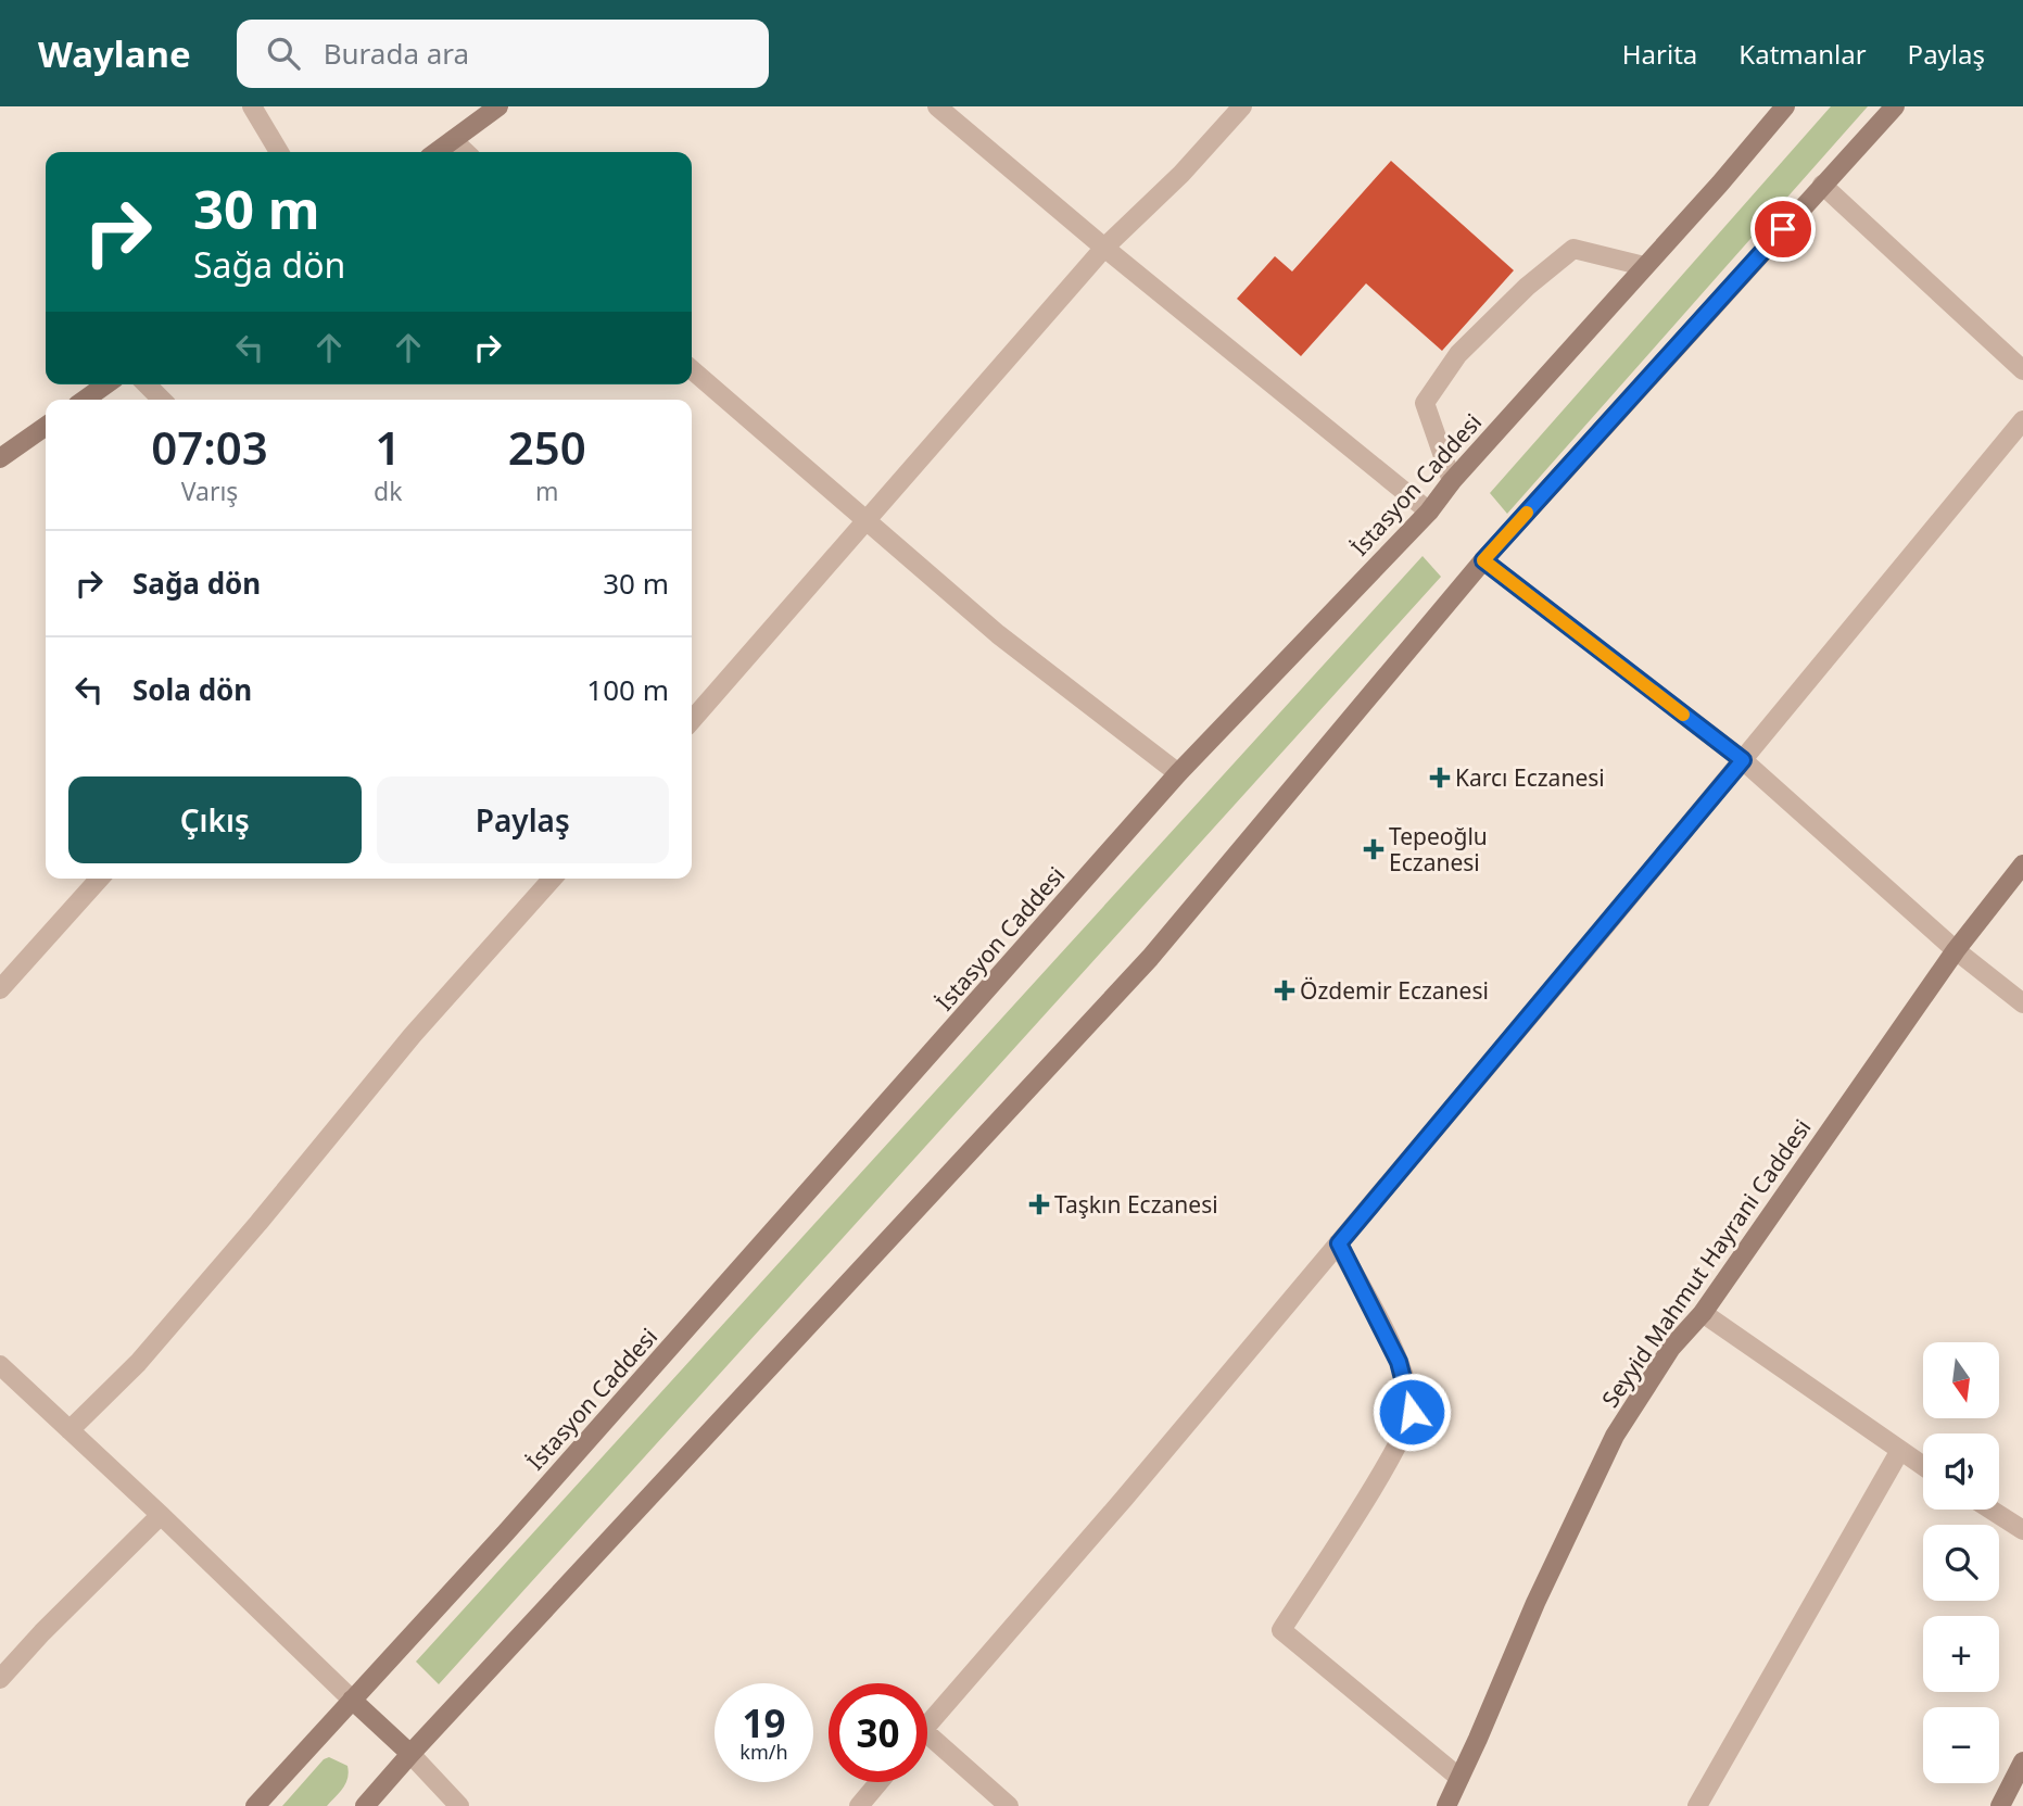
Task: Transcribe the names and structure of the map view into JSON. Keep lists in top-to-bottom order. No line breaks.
{"streets":{"main road":["İstasyon Caddesi","Seyyid Mahmut Hayrani Caddesi"]},"places":{"health":["Karcı Eczanesi","Tepeoğlu Eczanesi","Özdemir Eczanesi","Taşkın Eczanesi"]},"north":"bottom","page":{"header":"Waylane","search":"Burada ara","nav":["Harita","Katmanlar","Paylaş"],"turn":["30 m","Sağa dön"],"eta":["07:03","Varış","1","dk","250","m"],"list":[{"name":"Sağa dön","value":"30 m"},{"name":"Sola dön","value":"100 m"}],"buttons":["Çıkış","Paylaş"],"map_buttons":["+","−"],"speed":"19 km/h","limit":"30"}}
